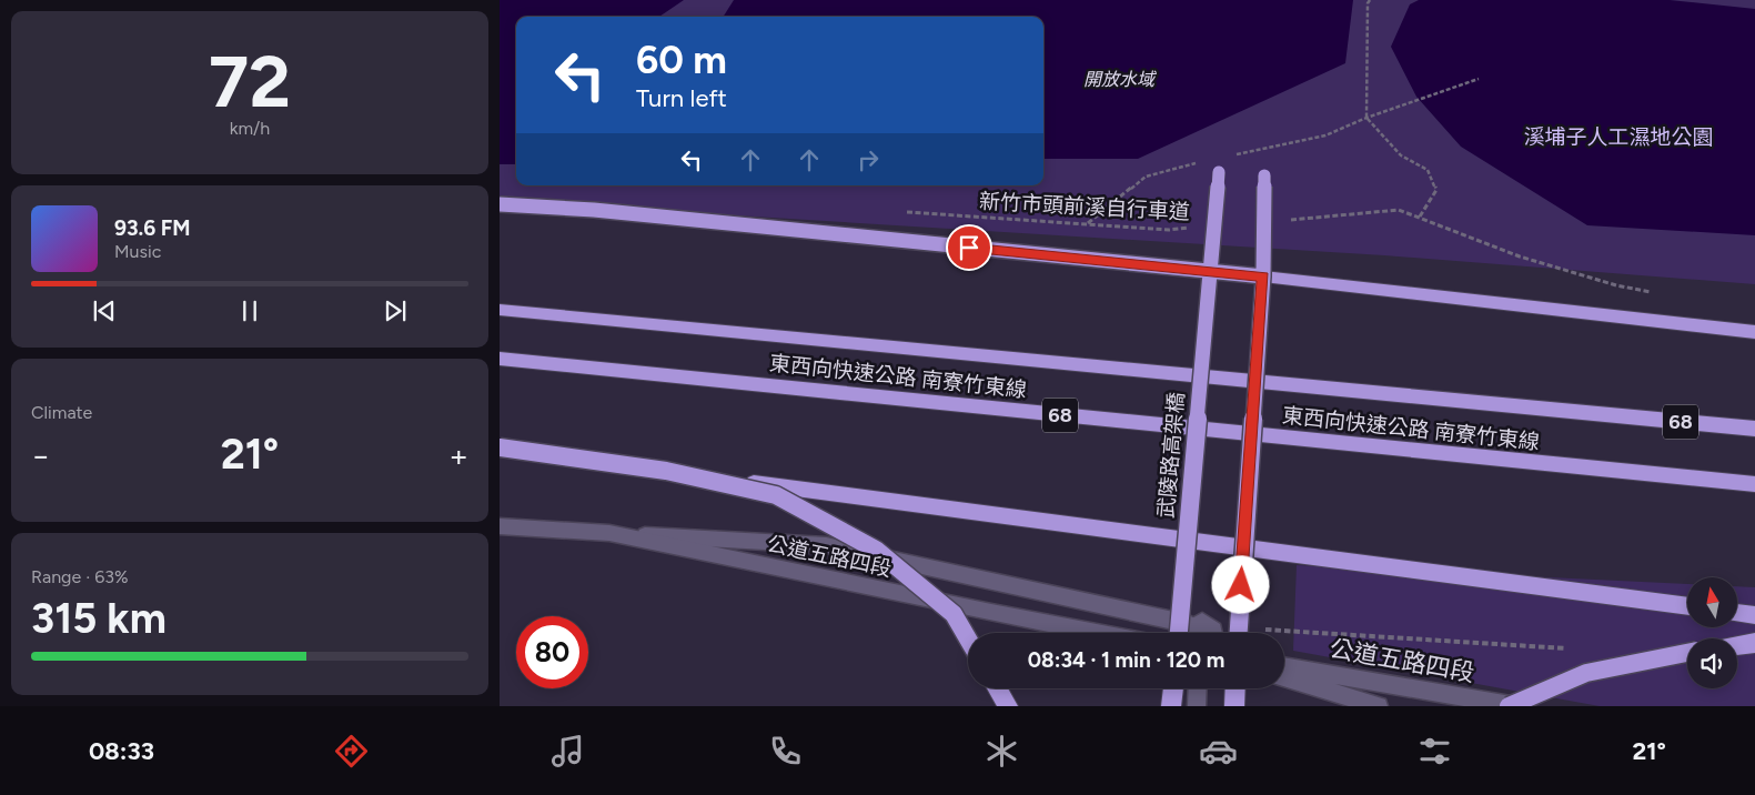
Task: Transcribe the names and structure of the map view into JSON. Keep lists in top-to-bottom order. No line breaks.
{"streets":{"highway":["東西向快速公路 南寮竹東線","68","武陵路高架橋"],"street":["公道五路四段"],"path":["新竹市頭前溪自行車道"]},"water":["開放水域"],"parks":["溪埔子人工濕地公園"],"north":"top","page":{"tile":[["72","km/h"],"Climate",["Range · 63%","315 km"]],"turn":["60 m","Turn left"],"song":["93.6 FM","Music"],"heat":["−","21°","+"],"limit":"80","trip":"08:34 · 1 min · 120 m","tabs":["08:33","21°"]}}
